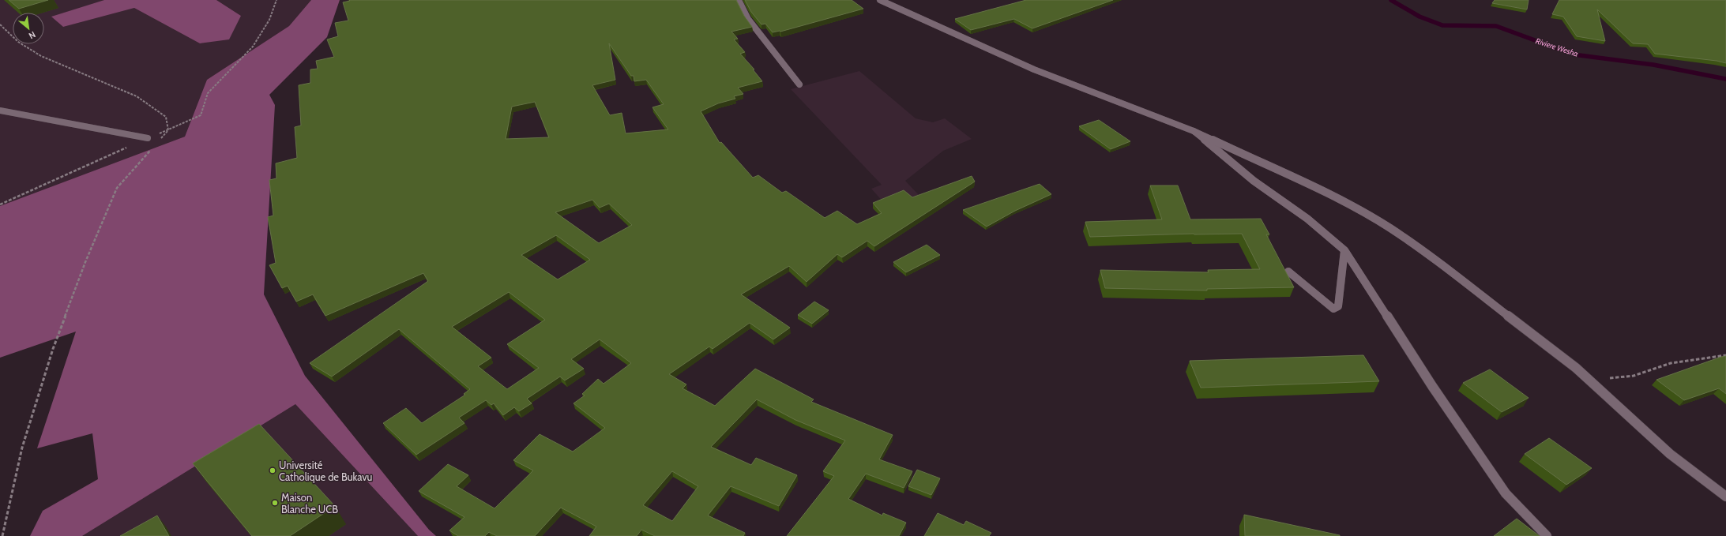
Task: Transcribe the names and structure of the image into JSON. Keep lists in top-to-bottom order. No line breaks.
{"water":["Riviere Wesha"],"places":["Université Catholique de Bukavu","Maison Blanche UCB"],"north":"bottom right"}
